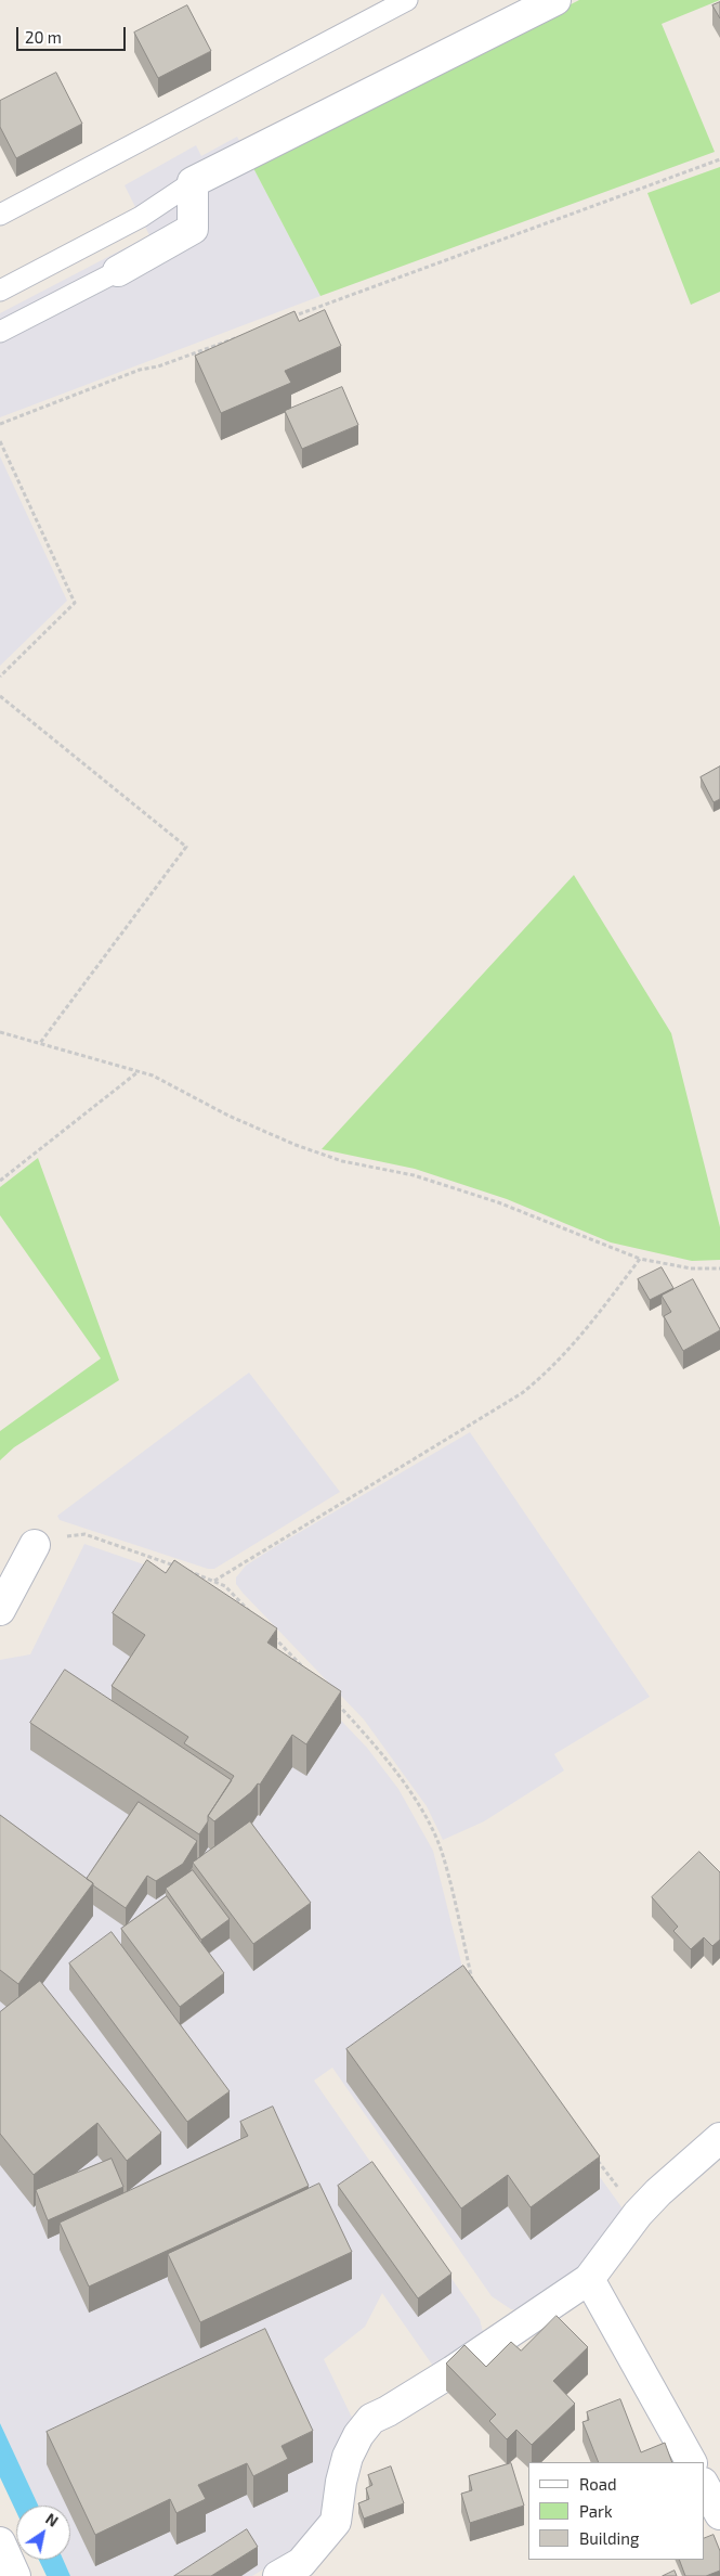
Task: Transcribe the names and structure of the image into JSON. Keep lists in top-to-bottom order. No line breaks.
{"legend":["Road","Park","Building"],"scale_bar":"20 m","north":"top right"}
